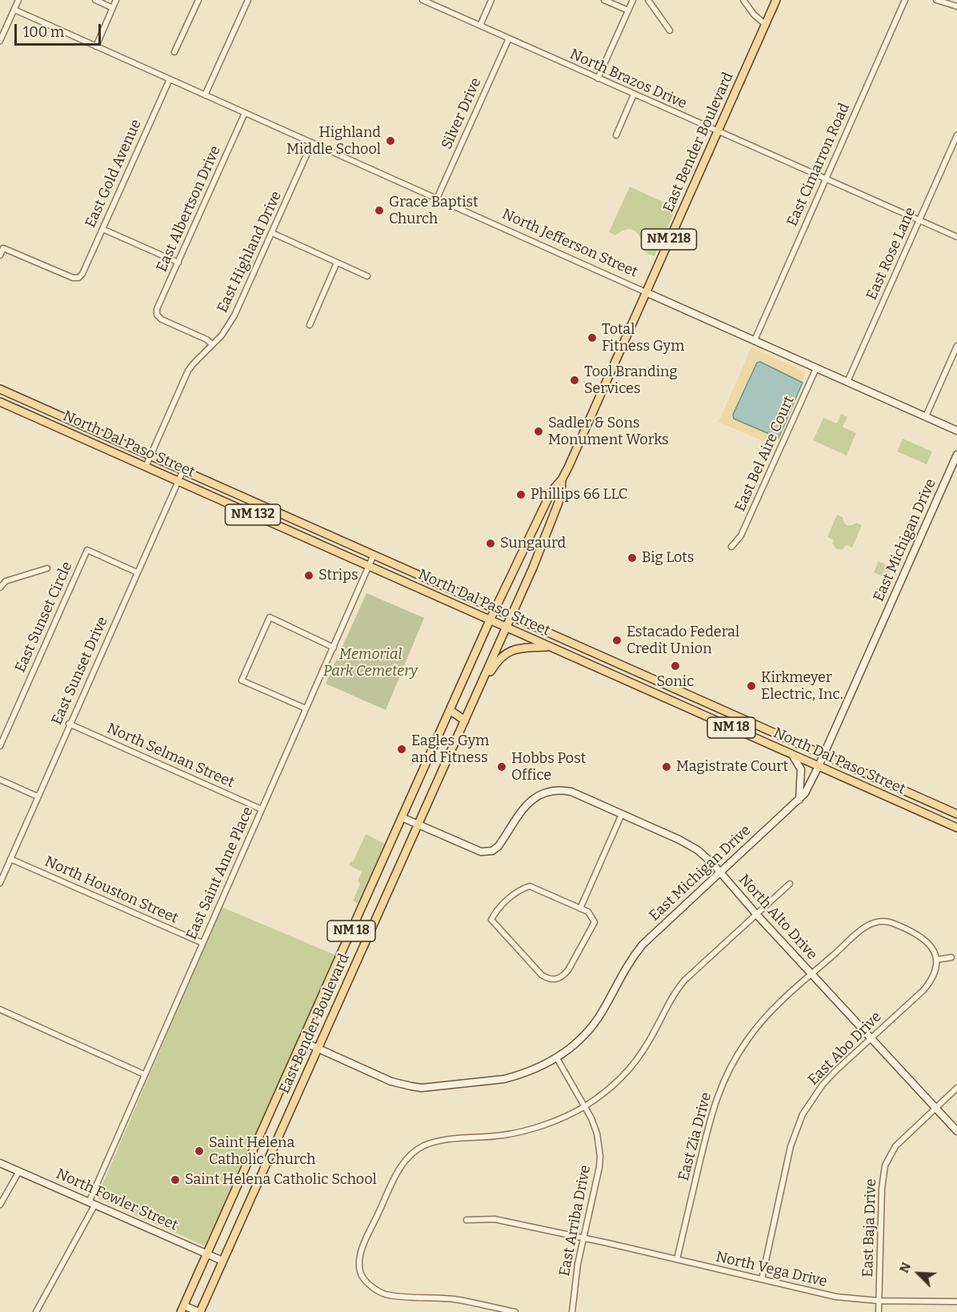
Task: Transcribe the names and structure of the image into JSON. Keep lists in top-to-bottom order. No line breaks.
{"streets":{"main road":["East Bender Boulevard","NM 218","North Dal Paso Street","NM 132","NM 18"],"street":["North Brazos Drive","Silver Drive","East Cimarron Road","East Gold Avenue","East Albertson Drive","North Jefferson Street","East Highland Drive","East Rose Lane","East Bel Aire Court","East Michigan Drive","East Sunset Circle","East Sunset Drive","North Selman Street","East Saint Anne Place","North Houston Street","North Alto Drive","East Abo Drive","East Zia Drive","North Fowler Street","East Arriba Drive","East Baja Drive","North Vega Drive"]},"crossings":[["North Brazos Drive","Silver Drive"],["North Brazos Drive","East Bender Boulevard"],["North Brazos Drive","East Cimarron Road"],["North Brazos Drive","East Rose Lane"],["Silver Drive","North Jefferson Street"],["East Bender Boulevard","North Jefferson Street"],["East Bender Boulevard","North Dal Paso Street"],["East Bender Boulevard","East Michigan Drive"],["East Bender Boulevard","NM 18"],["East Bender Boulevard","North Alto Drive"],["East Bender Boulevard","North Fowler Street"],["East Cimarron Road","North Jefferson Street"],["East Gold Avenue","North Jefferson Street"],["East Albertson Drive","North Jefferson Street"],["East Albertson Drive","East Highland Drive"],["North Jefferson Street","East Highland Drive"],["North Jefferson Street","East Rose Lane"],["North Jefferson Street","East Bel Aire Court"],["East Highland Drive","North Dal Paso Street"],["North Dal Paso Street","East Michigan Drive"],["North Dal Paso Street","East Sunset Drive"],["North Dal Paso Street","East Saint Anne Place"],["East Michigan Drive","North Alto Drive"],["East Michigan Drive","East Arriba Drive"],["East Sunset Circle","East Sunset Drive"],["East Sunset Drive","North Selman Street"],["East Sunset Drive","North Houston Street"],["NM 18","North Fowler Street"],["North Selman Street","East Saint Anne Place"],["East Saint Anne Place","North Houston Street"],["East Saint Anne Place","North Fowler Street"],["North Alto Drive","East Abo Drive"],["North Alto Drive","East Zia Drive"],["North Alto Drive","East Baja Drive"],["East Abo Drive","East Zia Drive"],["East Abo Drive","North Vega Drive"],["East Zia Drive","North Vega Drive"],["East Arriba Drive","North Vega Drive"],["East Baja Drive","North Vega Drive"]],"parks":["Memorial Park Cemetery"],"places":["Highland Middle School","Grace Baptist Church","Total Fitness Gym","Tool Branding Services","Sadler & Sons Monument Works","Phillips 66 LLC","Sungaurd","Big Lots","Strips","Estacado Federal Credit Union","Sonic","Kirkmeyer Electric, Inc.","Eagles Gym and Fitness","Hobbs Post Office","Magistrate Court","Saint Helena Catholic Church","Saint Helena Catholic School"],"scale_bar":"100 m","north":"top left"}
